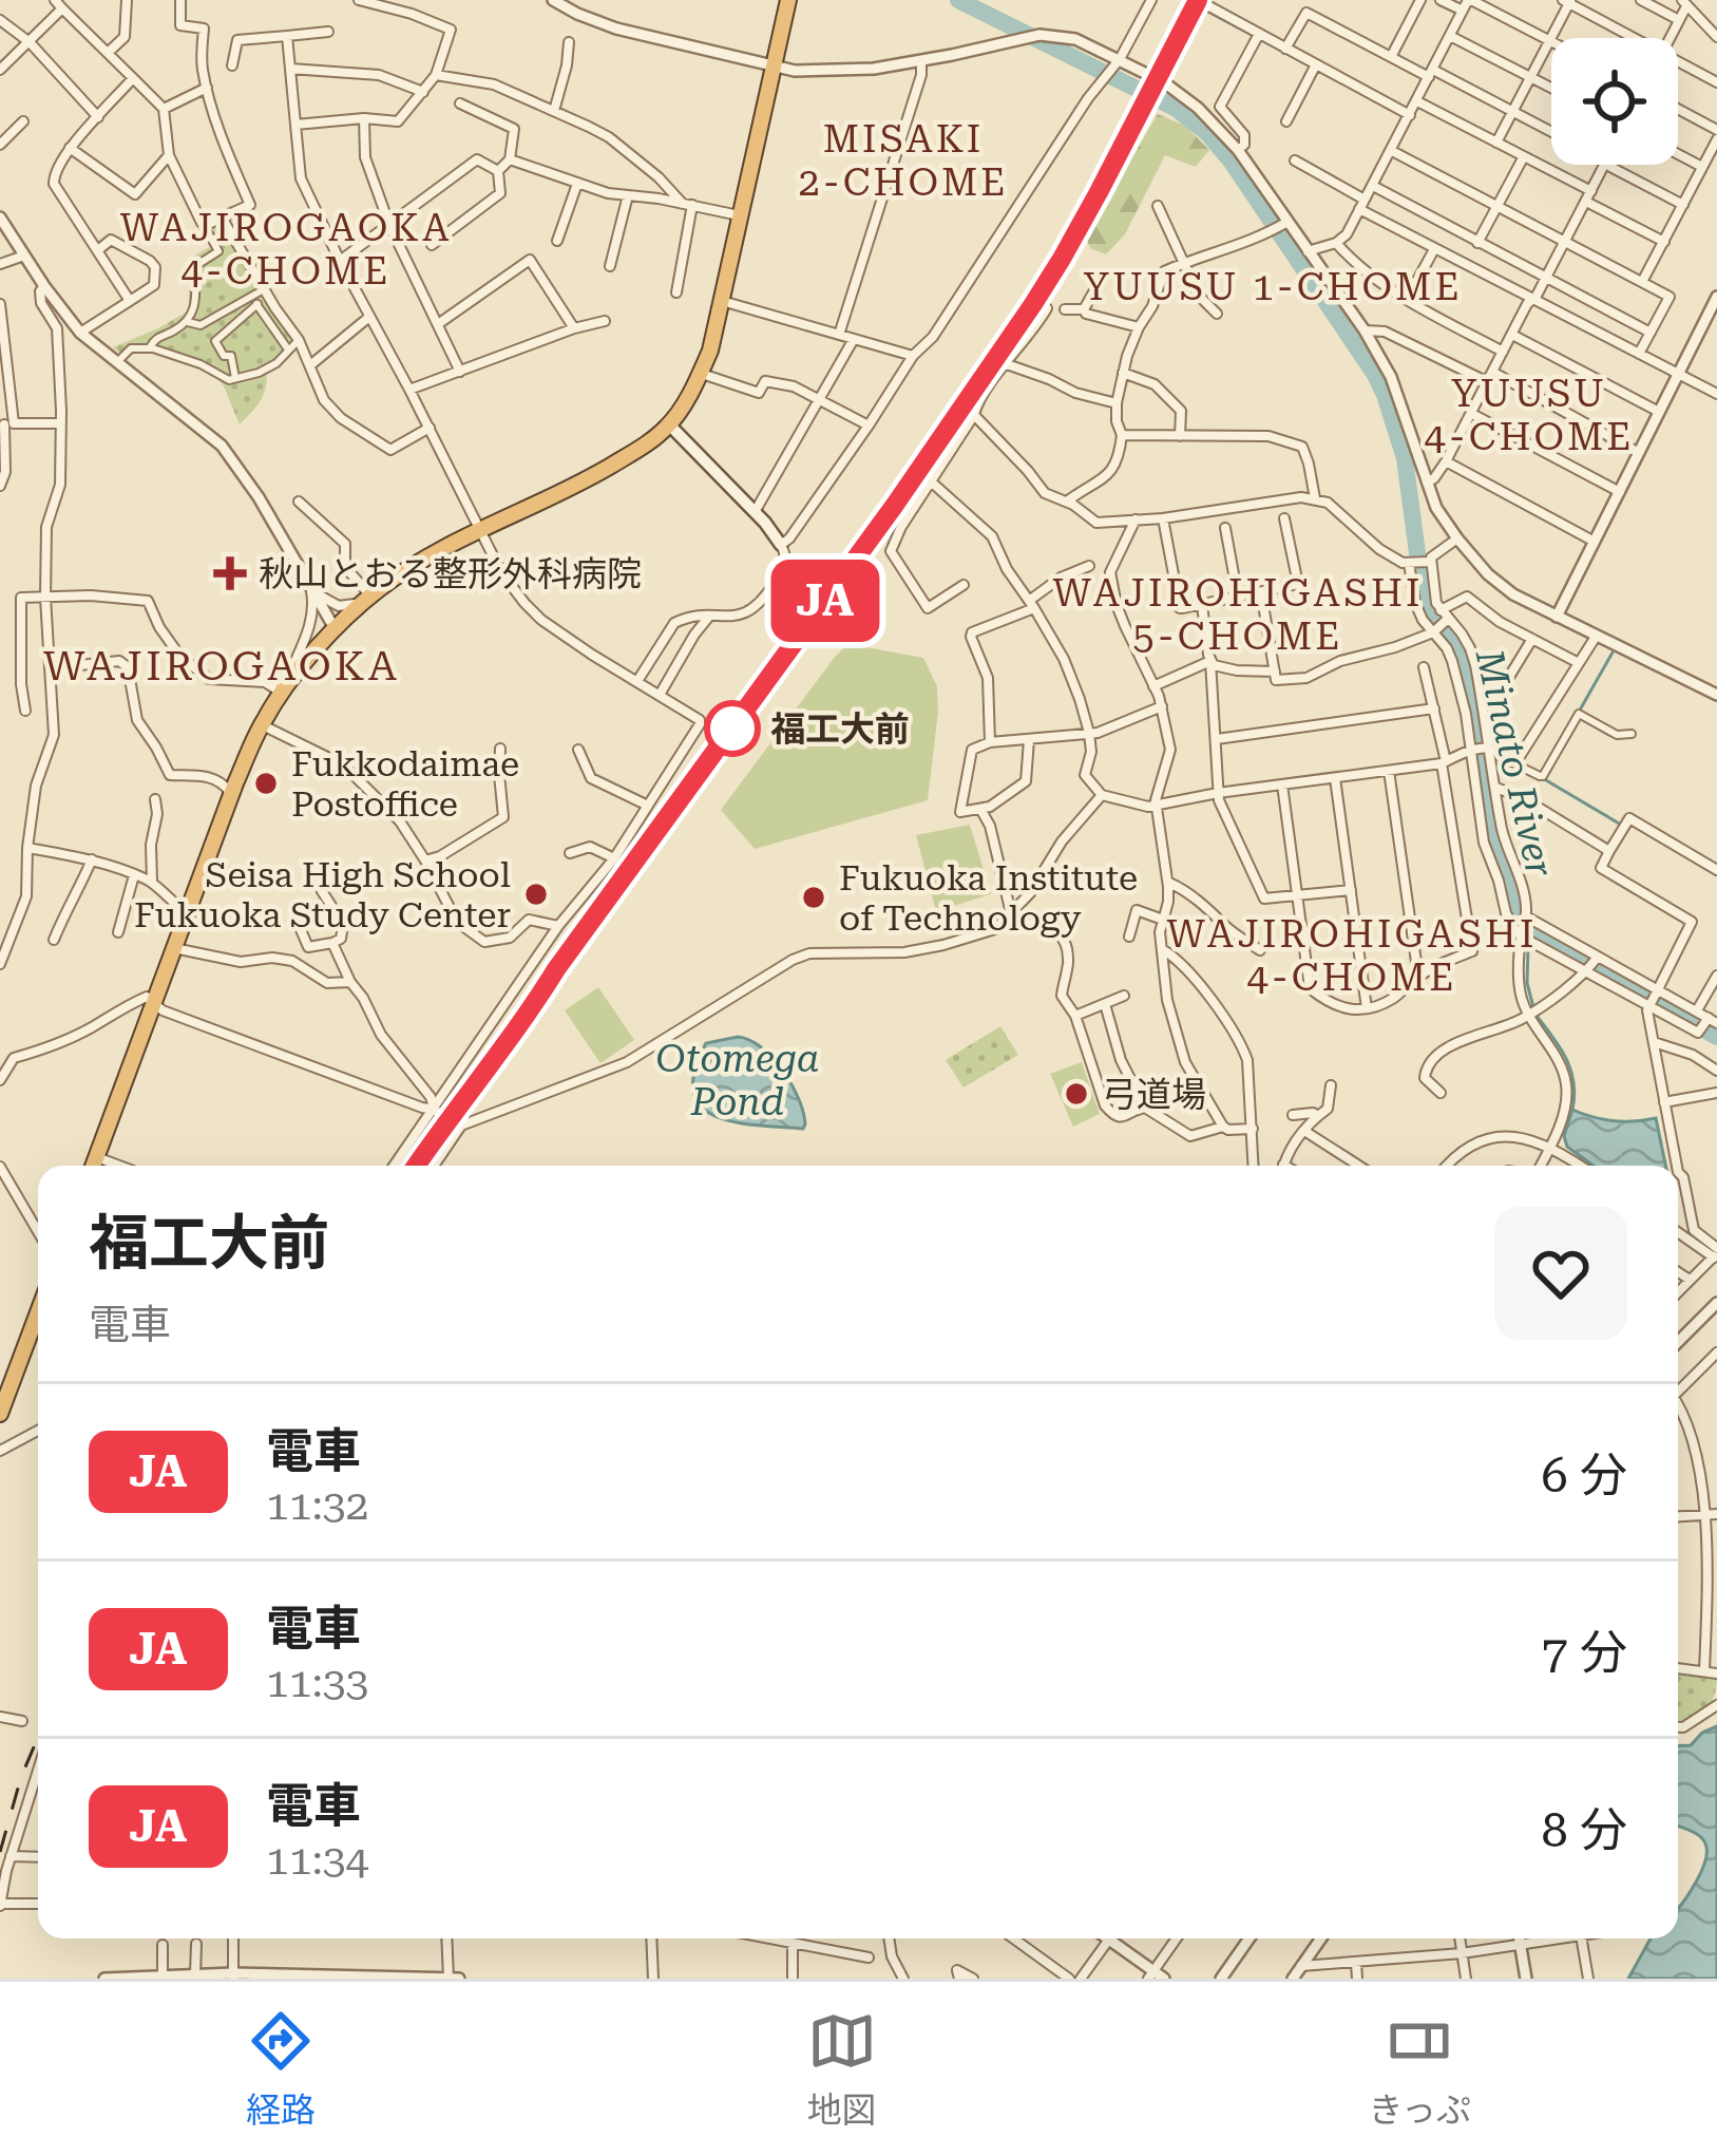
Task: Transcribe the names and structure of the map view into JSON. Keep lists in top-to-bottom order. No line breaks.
{"districts":["MISAKI 2-CHOME","WAJIROGAOKA 4-CHOME","YUUSU 1-CHOME","YUUSU 4-CHOME","WAJIROHIGASHI 5-CHOME","WAJIROGAOKA","WAJIROHIGASHI 4-CHOME"],"water":["Minato River","Otomega Pond"],"places":{"health":["秋山とおる整形外科病院"],"other":["福工大前","Fukkodaimae Postoffice","Seisa High School Fukuoka Study Center","Fukuoka Institute of Technology","弓道場"]},"page":{"on_map":"JA","heading":["福工大前","電車"],"list":[{"mark":"JA","name":"電車","note":"11:32","value":"6 分"},{"mark":"JA","name":"電車","note":"11:33","value":"7 分"},{"mark":"JA","name":"電車","note":"11:34","value":"8 分"}],"tabs":["経路","地図","きっぷ"]}}
